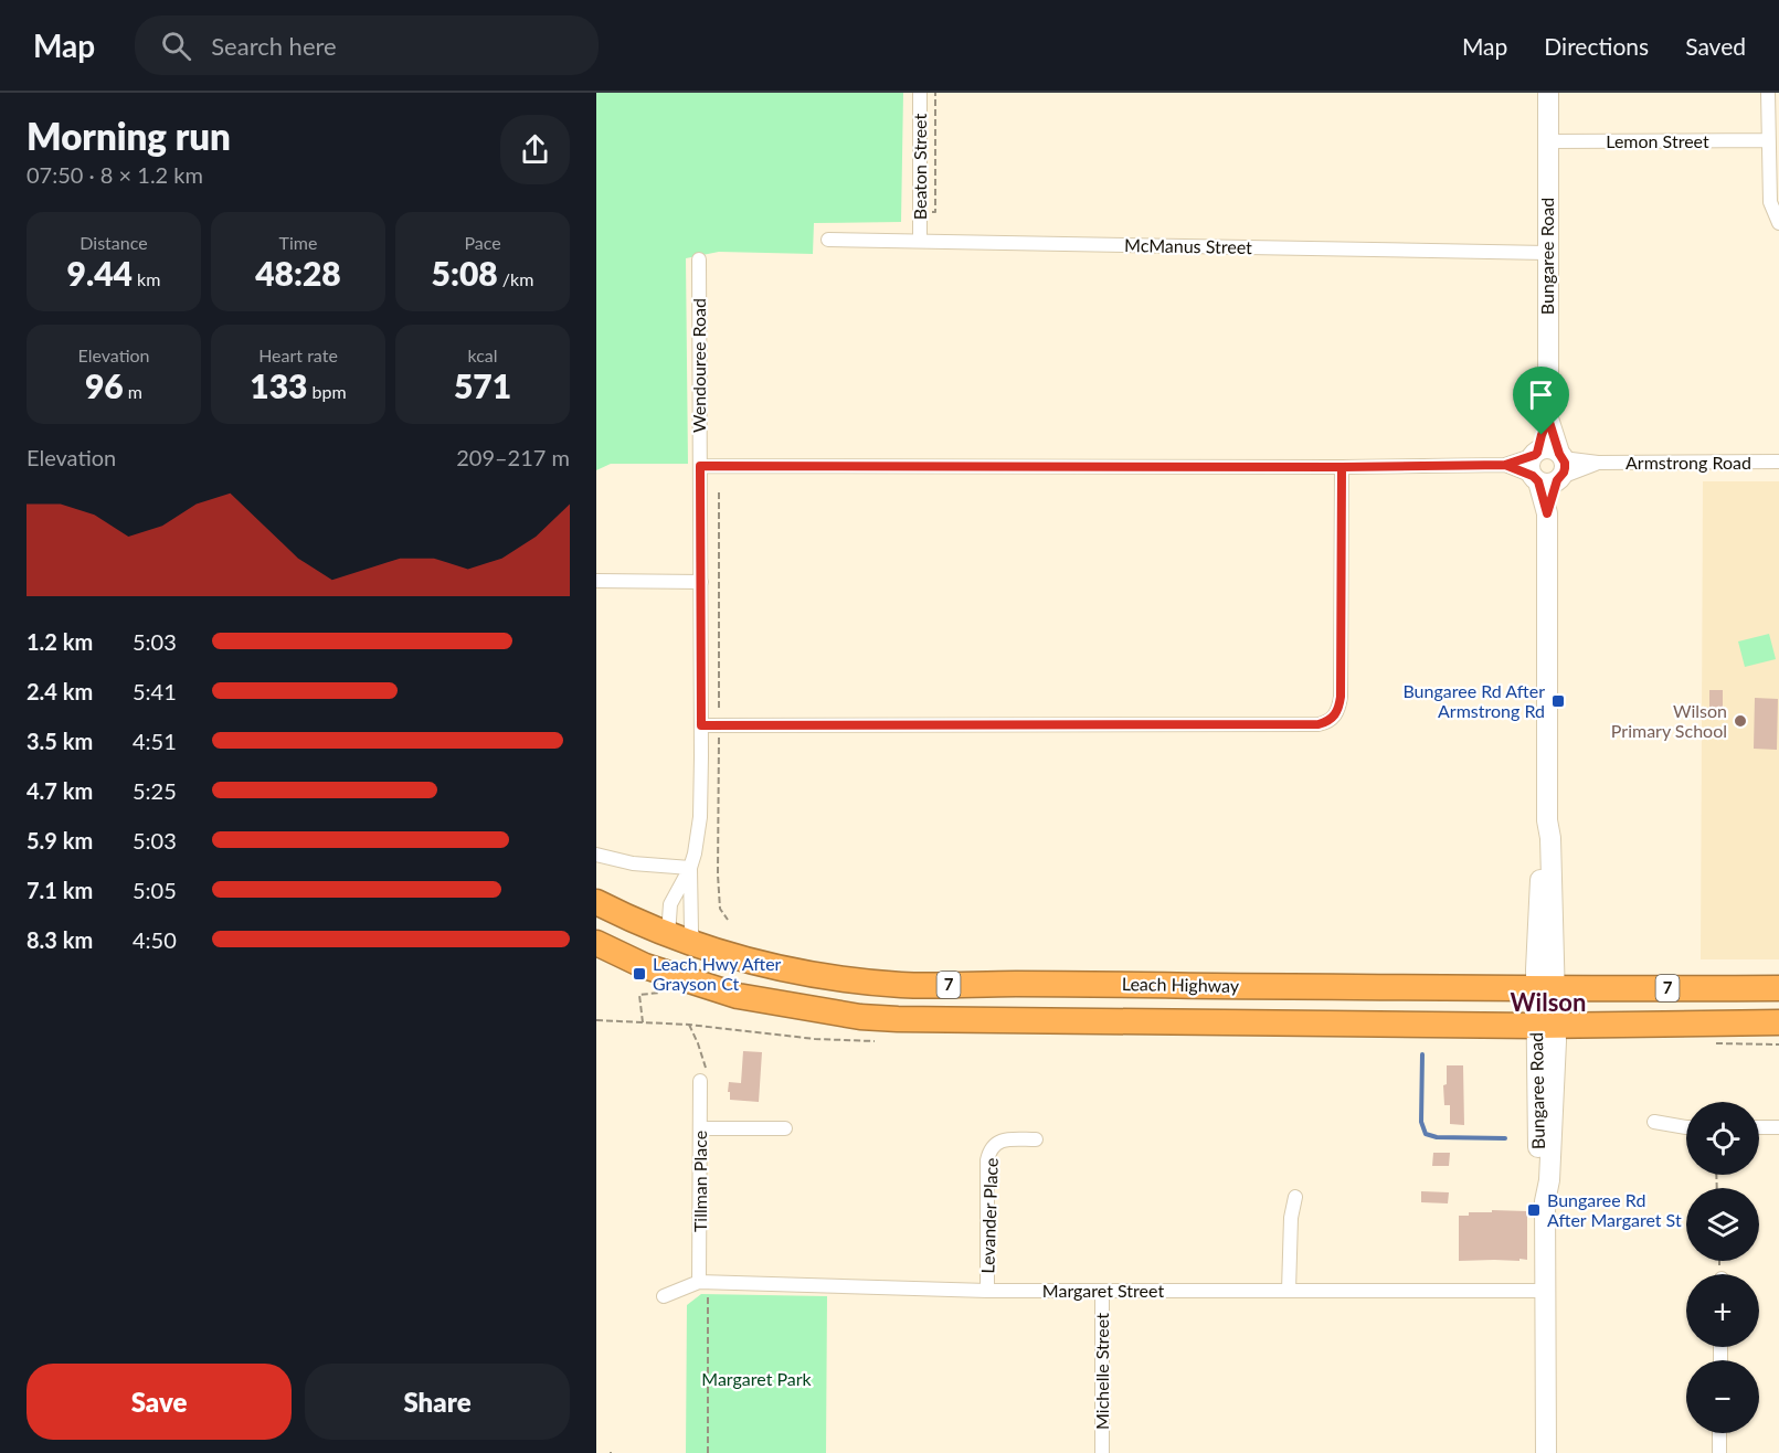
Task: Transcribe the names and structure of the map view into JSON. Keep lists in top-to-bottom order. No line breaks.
{"streets":{"highway":["7","Leach Highway"],"street":["Lemon Street","Beaton Street","McManus Street","Bungaree Road","Wendouree Road","Armstrong Road","Tillman Place","Levander Place","Margaret Street","Michelle Street"]},"crossings":[["Lemon Street","Bungaree Road"],["Beaton Street","McManus Street"],["McManus Street","Bungaree Road"],["Bungaree Road","Armstrong Road"],["Bungaree Road","Leach Highway"],["Bungaree Road","Margaret Street"],["Wendouree Road","Armstrong Road"],["Wendouree Road","Leach Highway"],["Tillman Place","Margaret Street"],["Levander Place","Margaret Street"],["Margaret Street","Michelle Street"]],"districts":["Wilson"],"parks":["Margaret Park"],"places":{"transit":["Bungaree Rd After Armstrong Rd","Leach Hwy After Grayson Ct","Bungaree Rd After Margaret St"],"other":["Wilson Primary School"]},"page":{"header":"Map","search":"Search here","nav":["Map","Directions","Saved"],"heading":["Morning run","07:50 · 8 × 1.2 km"],"stats":[["Distance","9.44 km"],["Time","48:28"],["Pace","5:08 /km"],["Elevation","96 m"],["Heart rate","133 bpm"],["kcal","571"]],"chart":["Elevation","209–217 m"],"list":[{"name":"1.2 km","note":"5:03"},{"name":"2.4 km","note":"5:41"},{"name":"3.5 km","note":"4:51"},{"name":"4.7 km","note":"5:25"},{"name":"5.9 km","note":"5:03"},{"name":"7.1 km","note":"5:05"},{"name":"8.3 km","note":"4:50"}],"map_buttons":["+","−"],"buttons":["Save","Share"]}}
